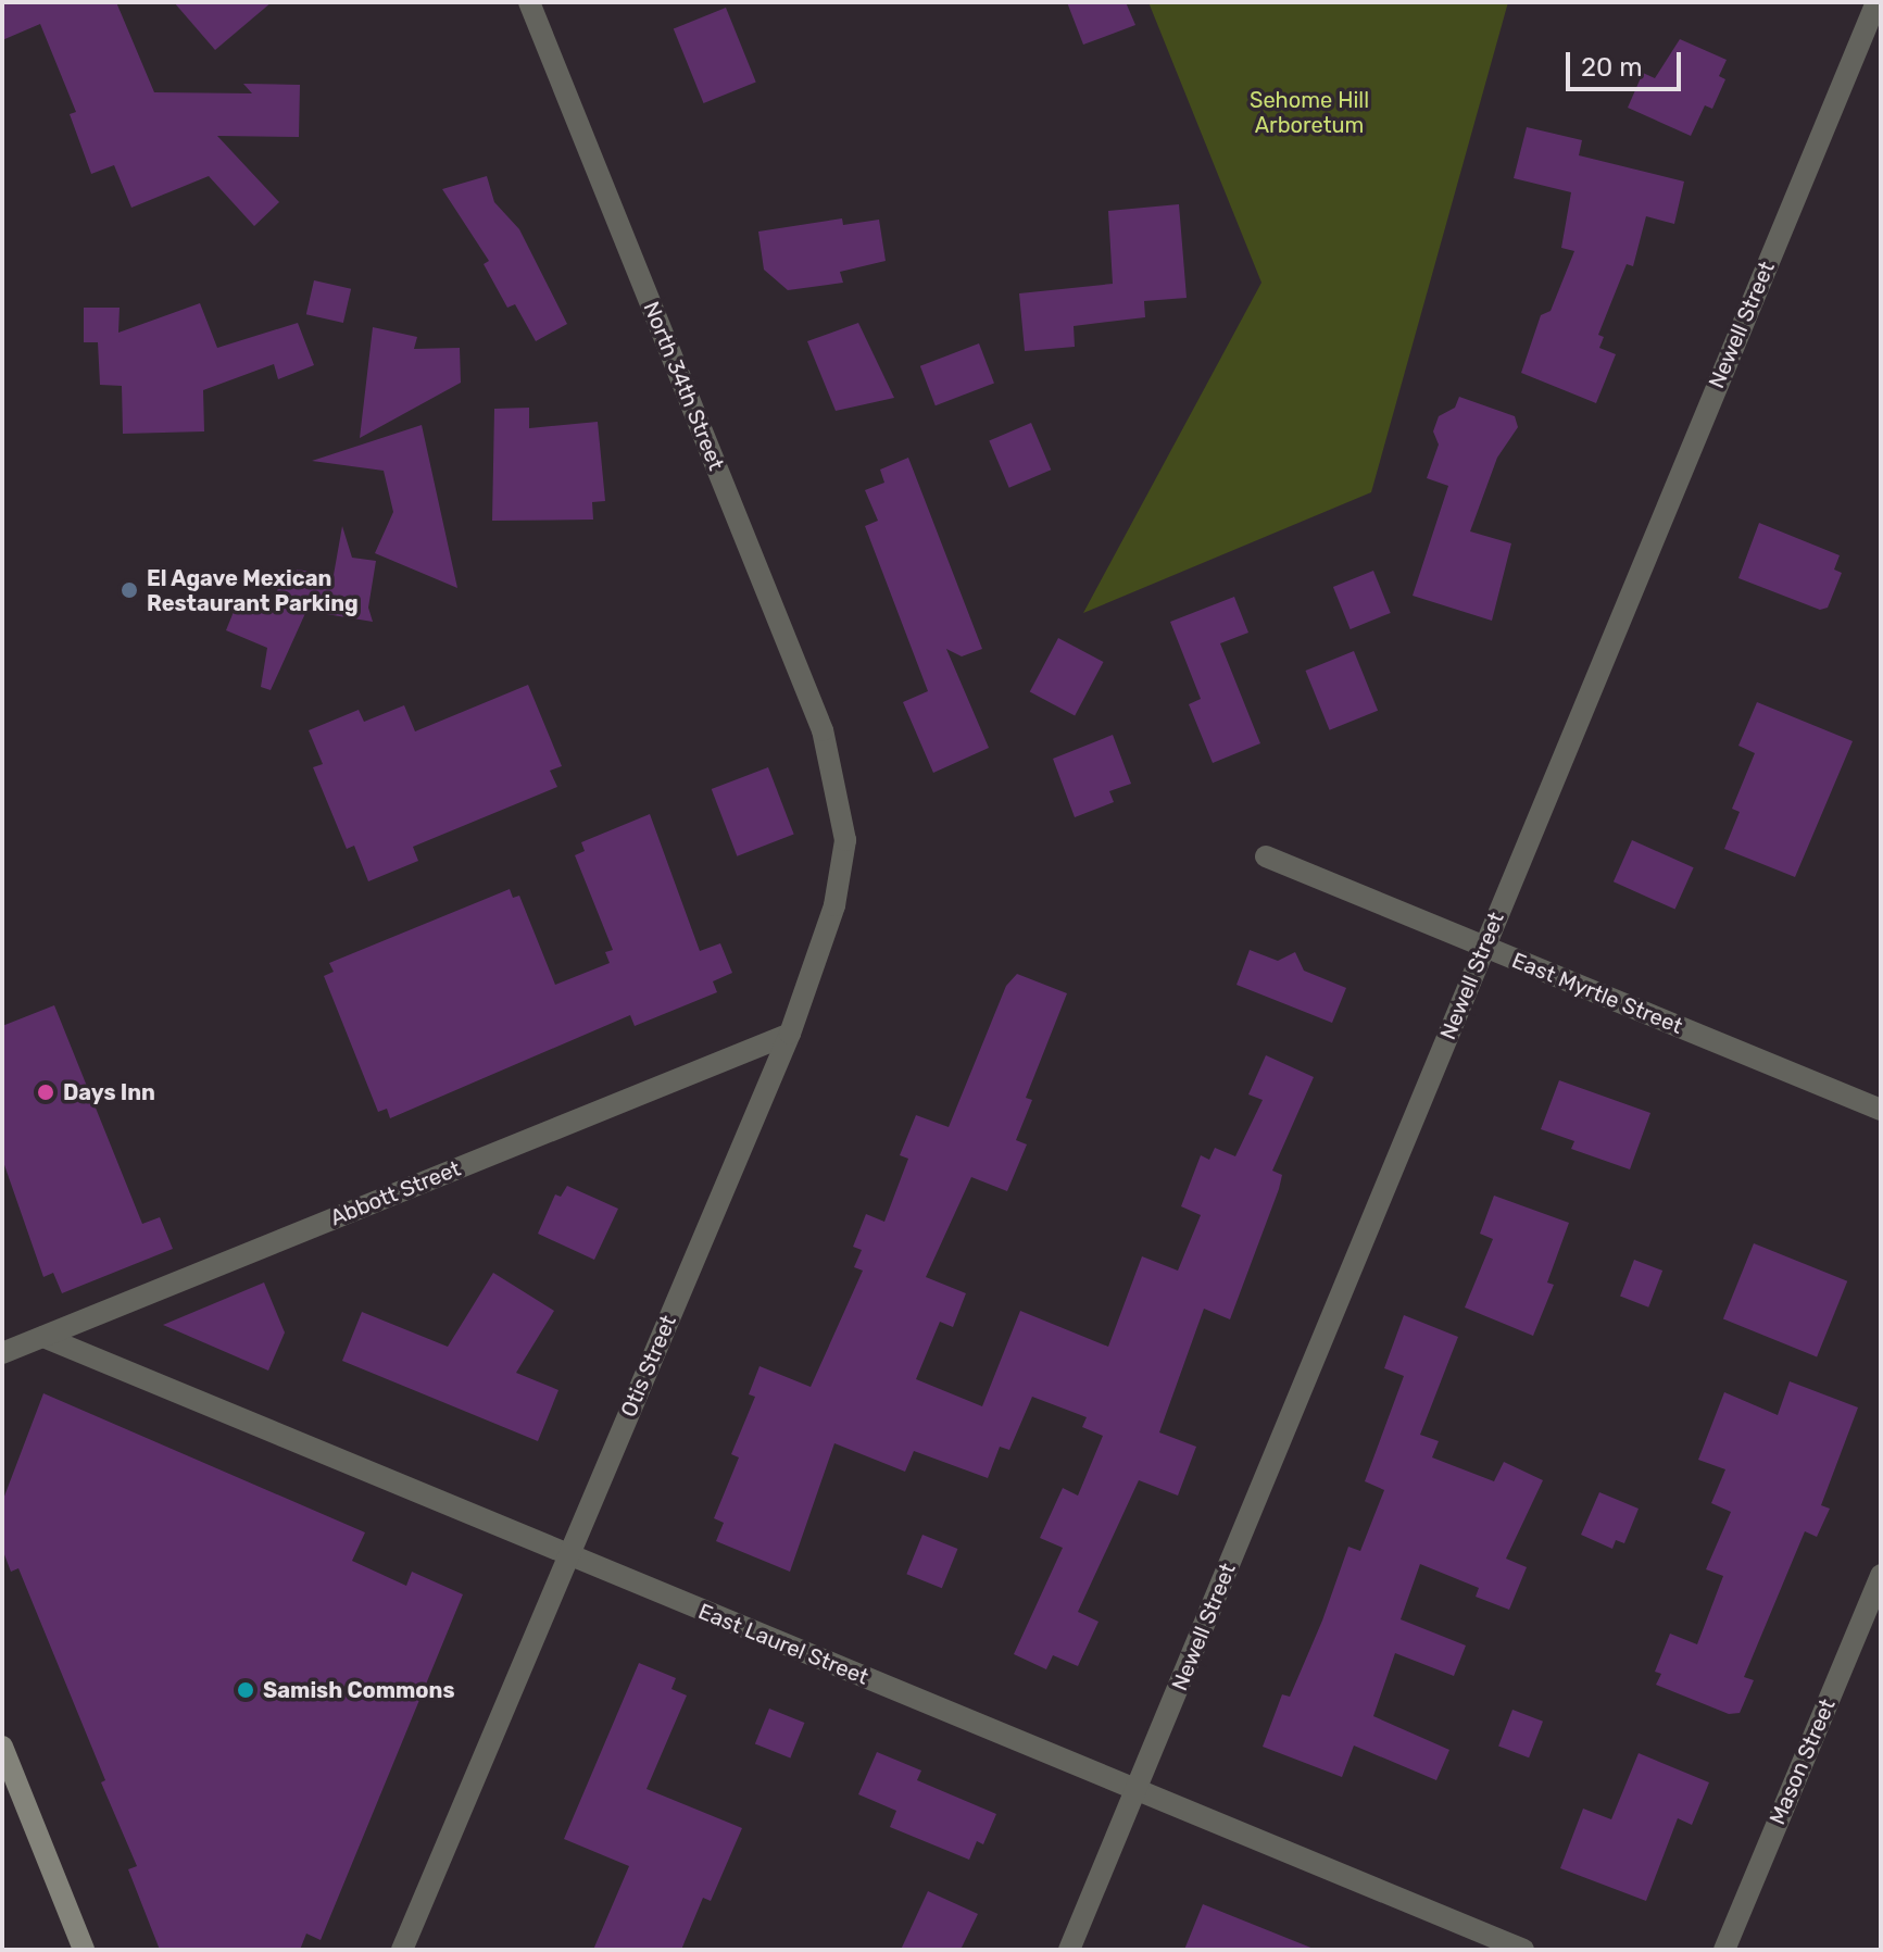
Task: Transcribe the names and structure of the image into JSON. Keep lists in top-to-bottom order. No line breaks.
{"streets":{"street":["Newell Street","North 34th Street","East Myrtle Street","Abbott Street","Otis Street","East Laurel Street","Mason Street"]},"crossings":[["Newell Street","East Myrtle Street"],["Newell Street","East Laurel Street"],["North 34th Street","Otis Street"],["Abbott Street","Otis Street"],["Abbott Street","East Laurel Street"],["Otis Street","East Laurel Street"]],"parks":["Sehome Hill Arboretum"],"places":["El Agave Mexican Restaurant Parking","Days Inn","Samish Commons"],"scale_bar":"20 m"}
